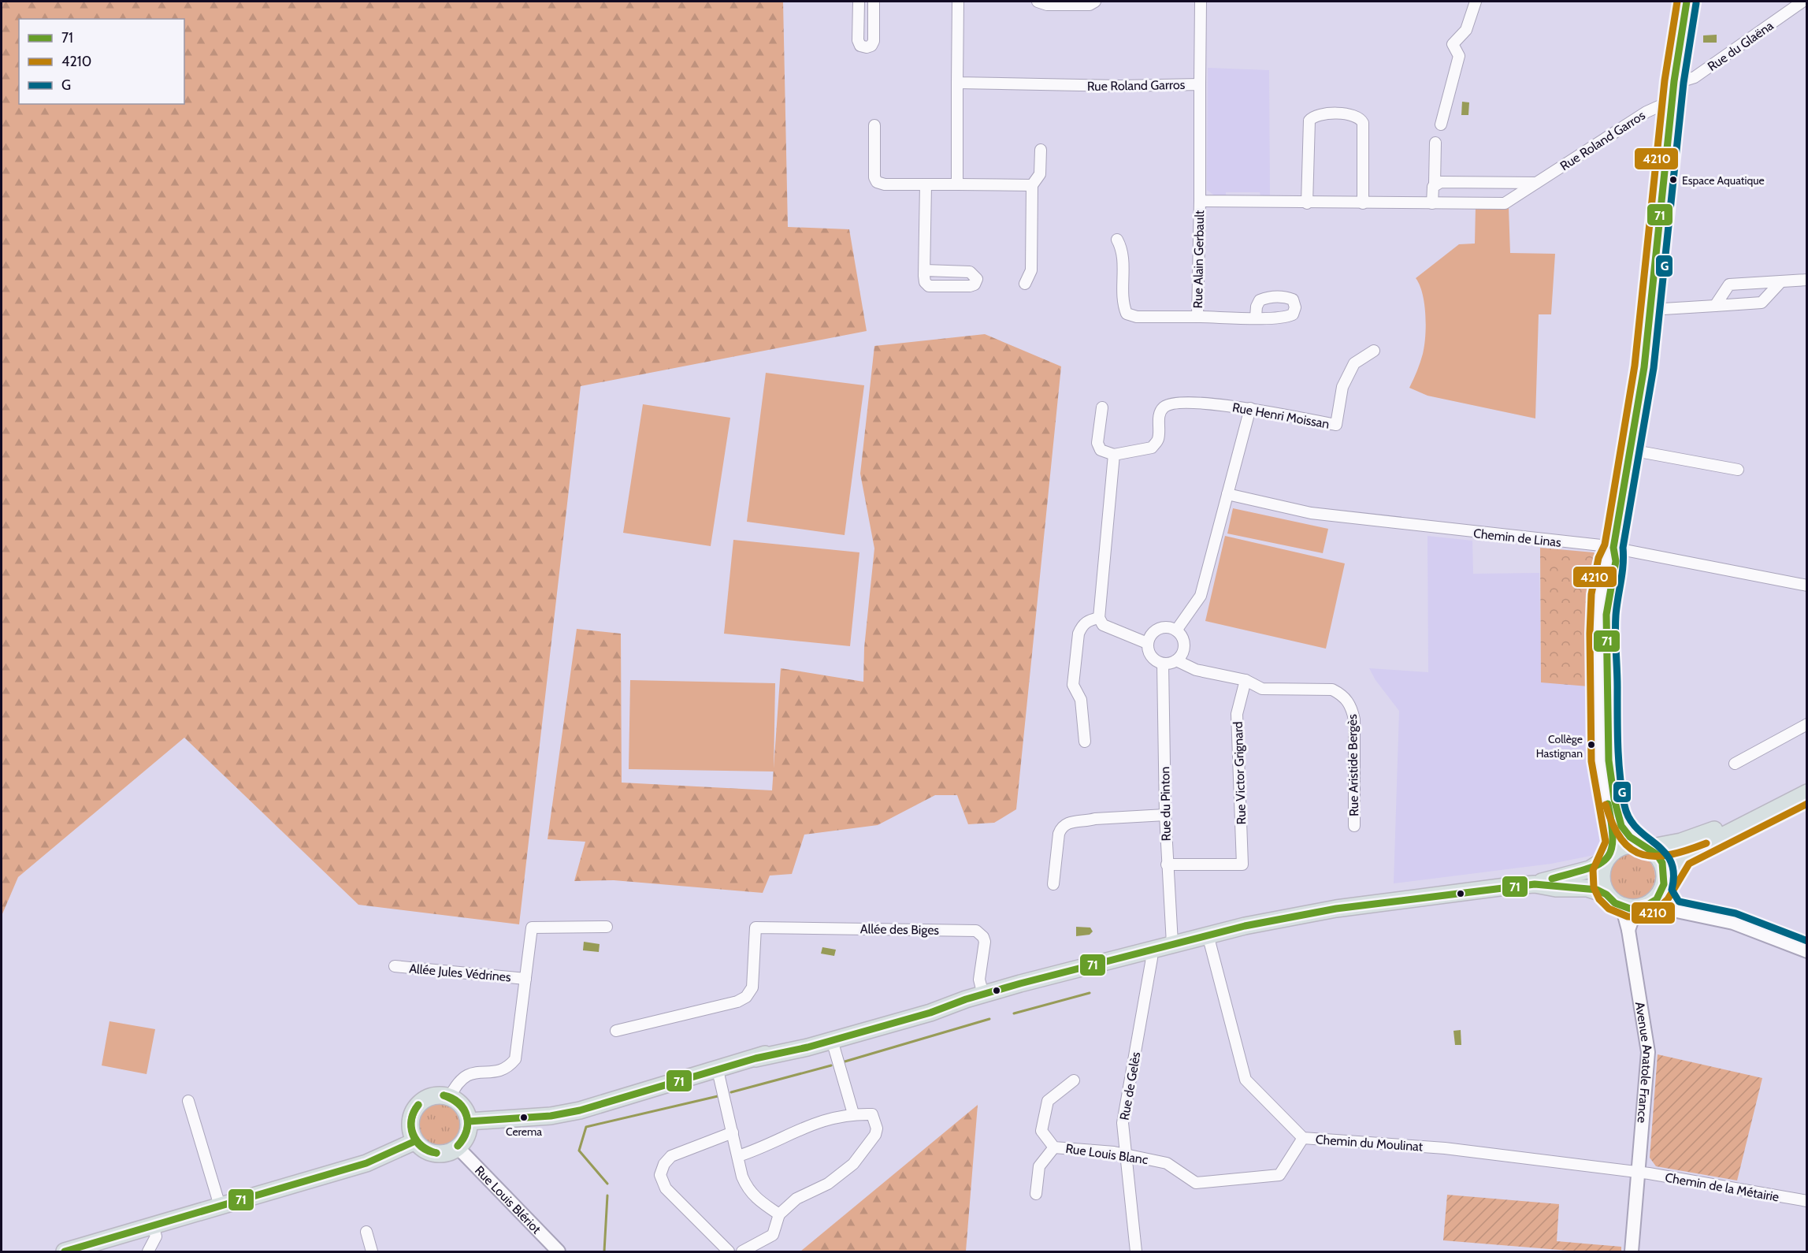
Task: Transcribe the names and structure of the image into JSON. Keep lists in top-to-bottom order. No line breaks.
{"streets":{"street":["Rue du Glaëna","Rue Roland Garros","Rue Alain Gerbault","Rue Henri Moissan","Chemin de Linas","Rue Aristide Bergès","Rue Victor Grignard","Rue du Pinton","Allée des Biges","Allée Jules Védrines","Avenue Anatole France","Rue de Gelès","Chemin du Moulinat","Rue Louis Blanc","Chemin de la Métairie","Rue Louis Blériot"]},"crossings":[["Rue Roland Garros","Rue Alain Gerbault"],["Rue Aristide Bergès","Rue Victor Grignard"],["Rue Victor Grignard","Rue du Pinton"],["Allée Jules Védrines","Rue Louis Blériot"],["Avenue Anatole France","Chemin du Moulinat"],["Avenue Anatole France","Chemin de la Métairie"],["Rue de Gelès","Rue Louis Blanc"],["Chemin du Moulinat","Rue Louis Blanc"],["Chemin du Moulinat","Chemin de la Métairie"]],"places":["Espace Aquatique","Collège Hastignan","Cerema"],"lines":["transit line 71","transit line 4210","transit line G"],"legend":["71","4210","G"]}
